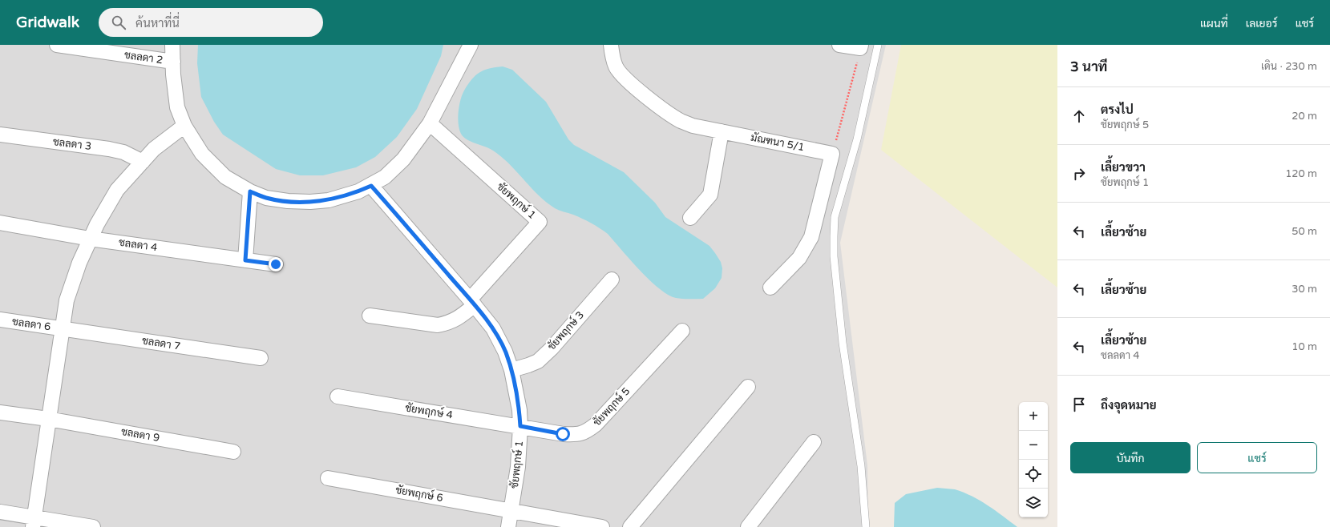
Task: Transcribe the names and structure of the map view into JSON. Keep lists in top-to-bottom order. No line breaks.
{"streets":{"street":["ชลลดา 2","มัณฑนา 5/1","ชลลดา 3","ชัยพฤกษ์ 1","ชลลดา 4","ชลลดา 6","ชัยพฤกษ์ 3","ชลลดา 7","ชัยพฤกษ์ 5","ชัยพฤกษ์ 4","ชลลดา 9","ชัยพฤกษ์ 6"]},"crossings":[["ชัยพฤกษ์ 1","ชัยพฤกษ์ 3"],["ชัยพฤกษ์ 1","ชัยพฤกษ์ 5"],["ชัยพฤกษ์ 1","ชัยพฤกษ์ 4"],["ชัยพฤกษ์ 1","ชัยพฤกษ์ 6"],["ชลลดา 6","ชลลดา 7"],["ชัยพฤกษ์ 5","ชัยพฤกษ์ 4"]],"page":{"header":"Gridwalk","search":"ค้นหาที่นี่","nav":["แผนที่","เลเยอร์","แชร์"],"heading":["3 นาที","เดิน · 230 m"],"list":[["ตรงไป","ชัยพฤกษ์ 5","20 m"],["เลี้ยวขวา","ชัยพฤกษ์ 1","120 m"],["เลี้ยวซ้าย","50 m"],["เลี้ยวซ้าย","30 m"],["เลี้ยวซ้าย","ชลลดา 4","10 m"],"ถึงจุดหมาย"],"map_buttons":["+","−"],"buttons":["บันทึก","แชร์"]}}
